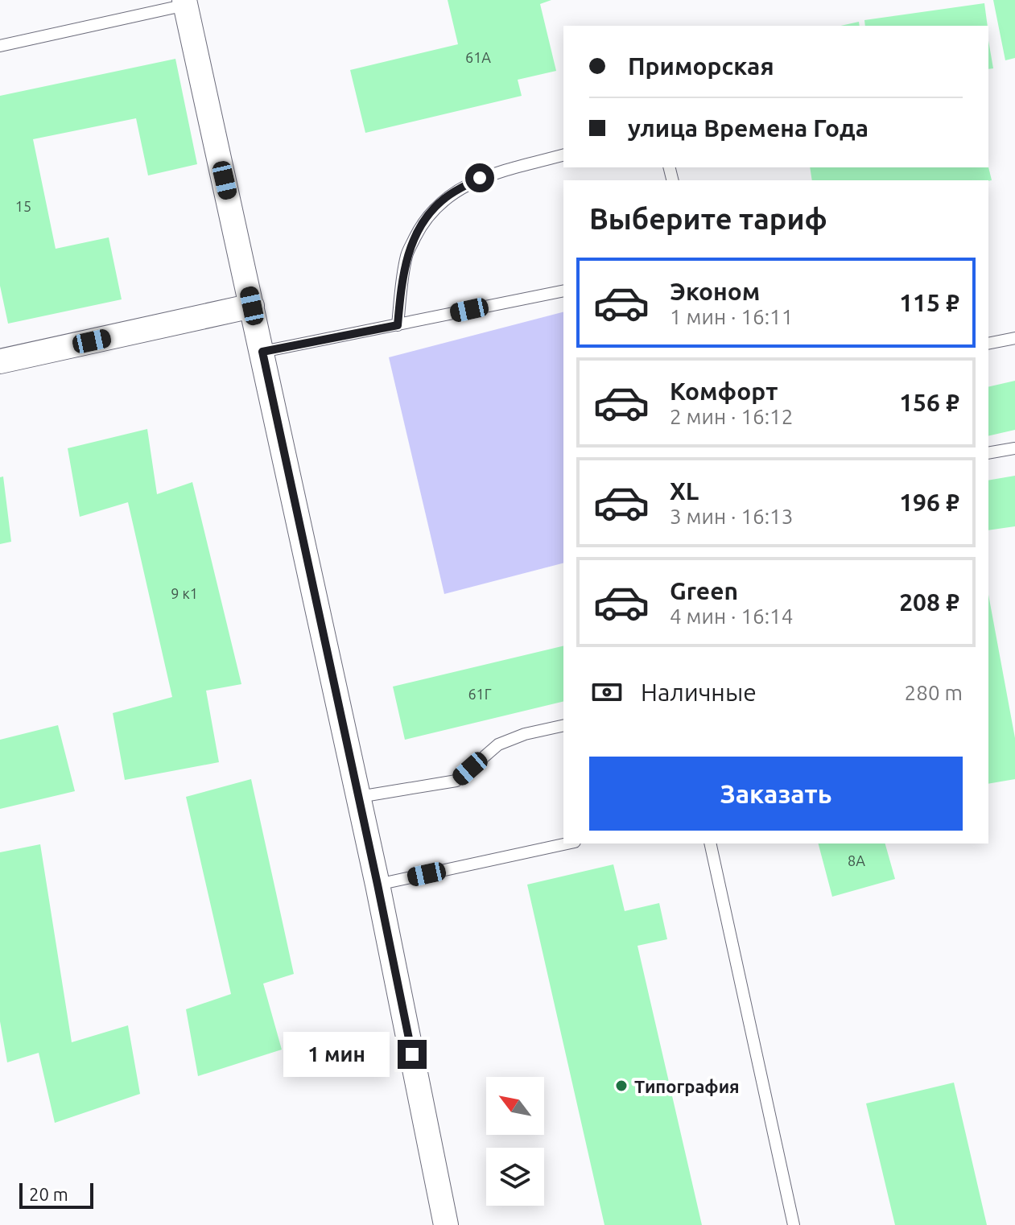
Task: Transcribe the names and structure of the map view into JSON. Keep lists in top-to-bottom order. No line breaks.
{"places":["Типография"],"house_numbers":["61А","15","9 к1","61Г","8А"],"scale_bar":"20 m","north":"top left","page":{"banner":["Приморская","улица Времена Года"],"heading":"Выберите тариф","list":[{"name":"Эконом","note":"1 мин · 16:11","value":"115 ₽"},{"name":"Комфорт","note":"2 мин · 16:12","value":"156 ₽"},{"name":"XL","note":"3 мин · 16:13","value":"196 ₽"},{"name":"Green","note":"4 мин · 16:14","value":"208 ₽"}],"pay":["Наличные","280 m"],"buttons":"Заказать","bubble":"1 мин","scale":"20 m"}}
